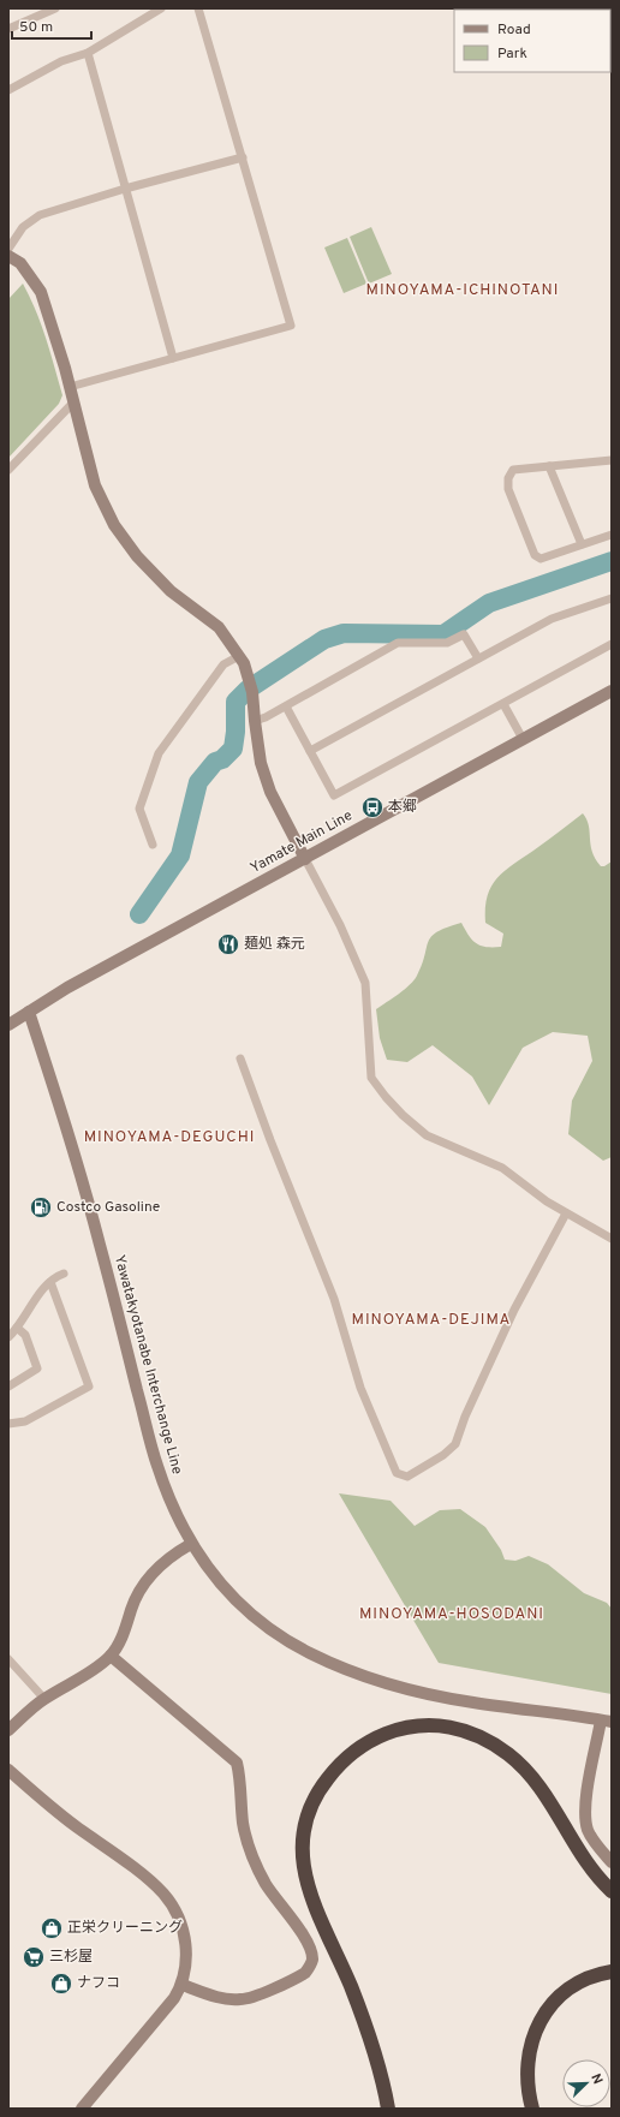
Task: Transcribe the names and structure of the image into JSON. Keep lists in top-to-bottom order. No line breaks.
{"streets":{"street":["Yamate Main Line","Yawatakyotanabe Interchange Line"]},"crossings":[["Yamate Main Line","Yawatakyotanabe Interchange Line"]],"districts":["MINOYAMA-ICHINOTANI","MINOYAMA-DEGUCHI","MINOYAMA-DEJIMA","MINOYAMA-HOSODANI"],"places":{"bus stop":["本郷"],"restaurant":["麺処 森元"],"fuel station":["Costco Gasoline"],"shop":["正栄クリーニング","ナフコ"],"supermarket":["三杉屋"]},"legend":["Road","Park"],"scale_bar":"50 m","north":"top right"}
